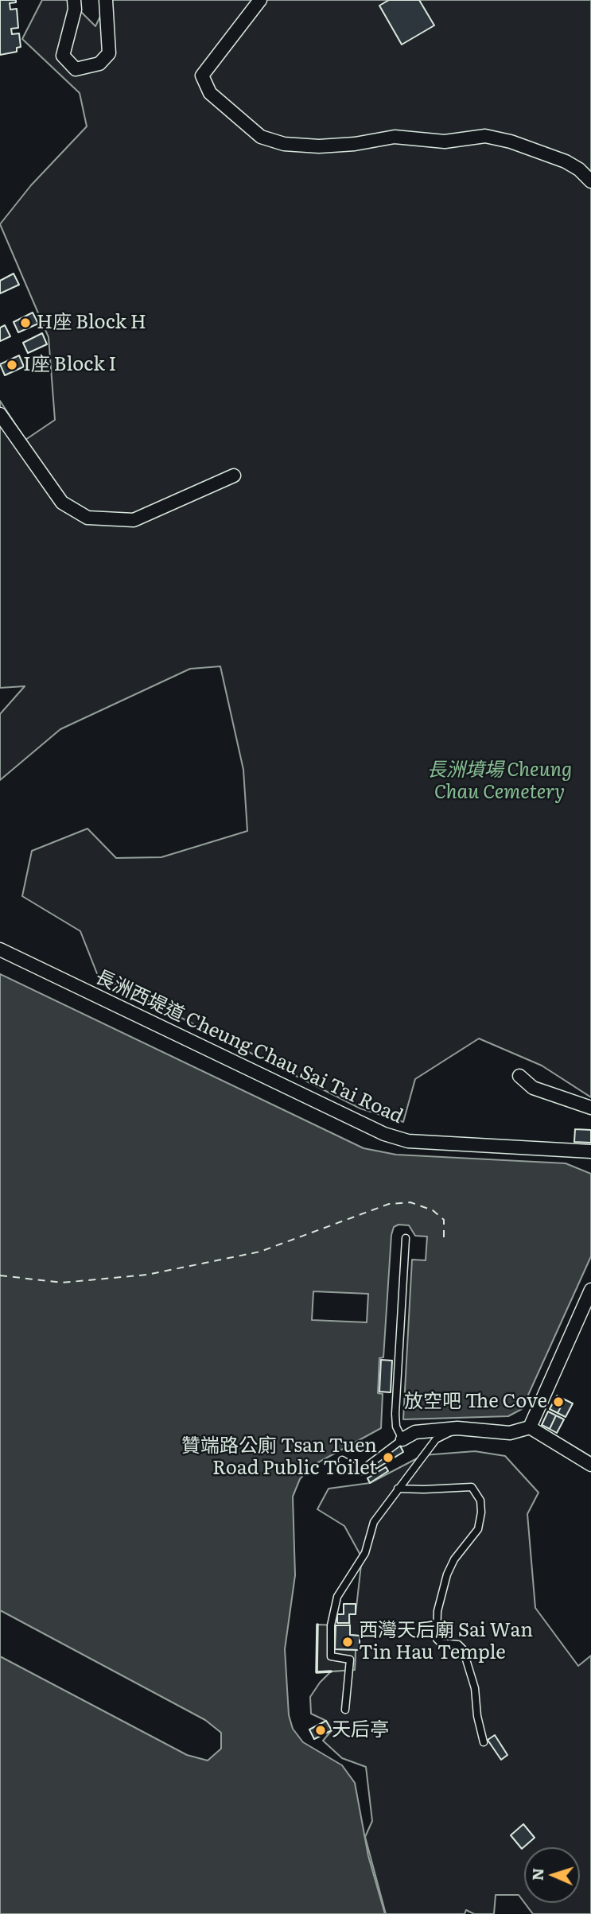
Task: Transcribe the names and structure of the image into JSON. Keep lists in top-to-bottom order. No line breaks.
{"streets":{"street":["長洲西堤道 Cheung Chau Sai Tai Road"]},"parks":["長洲墳場 Cheung Chau Cemetery"],"places":["H座 Block H","I座 Block I","放空吧 The Cove","贊端路公廁 Tsan Tuen Road Public Toilet","西灣天后廟 Sai Wan Tin Hau Temple","天后亭"],"north":"left"}
